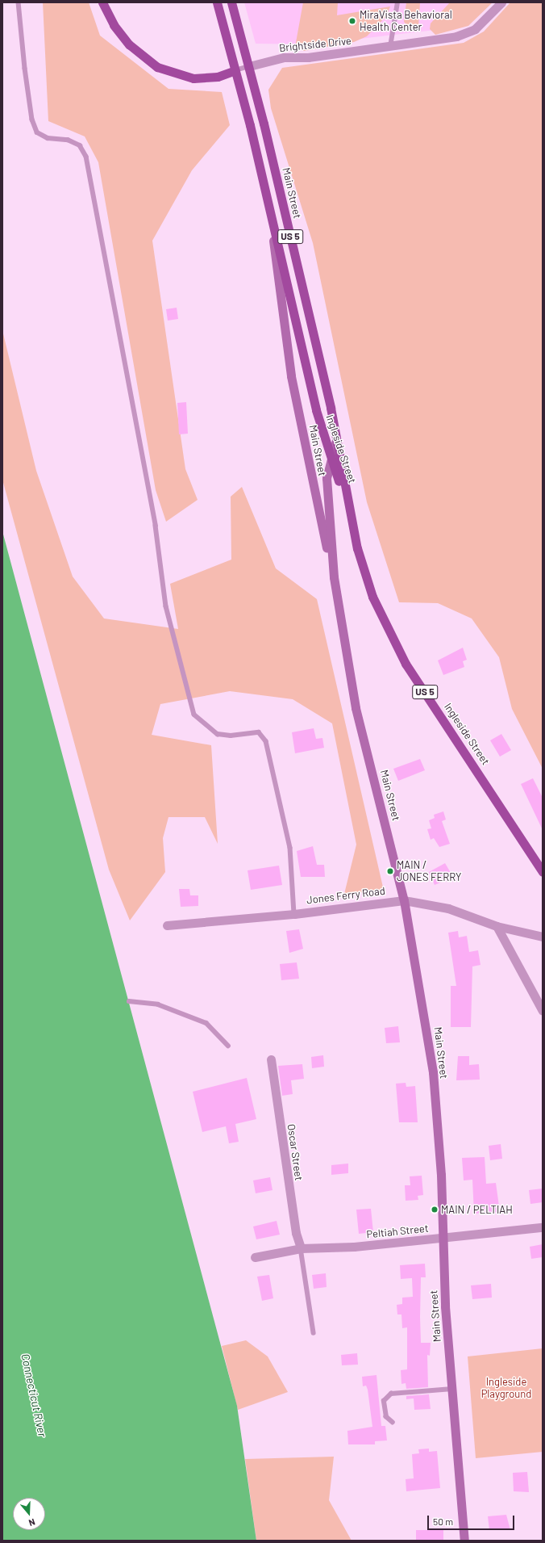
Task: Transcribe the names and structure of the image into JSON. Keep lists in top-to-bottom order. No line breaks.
{"streets":{"main road":["Main Street","US 5","Ingleside Street"],"street":["Brightside Drive","Jones Ferry Road","Oscar Street","Peltiah Street"]},"crossings":[["Brightside Drive","Main Street"],["Main Street","Ingleside Street"],["Main Street","Jones Ferry Road"],["Main Street","Peltiah Street"],["Oscar Street","Peltiah Street"]],"water":["Connecticut River"],"parks":["Ingleside Playground"],"places":["MiraVista Behavioral Health Center","MAIN / JONES FERRY","MAIN / PELTIAH"],"scale_bar":"50 m","north":"bottom"}
